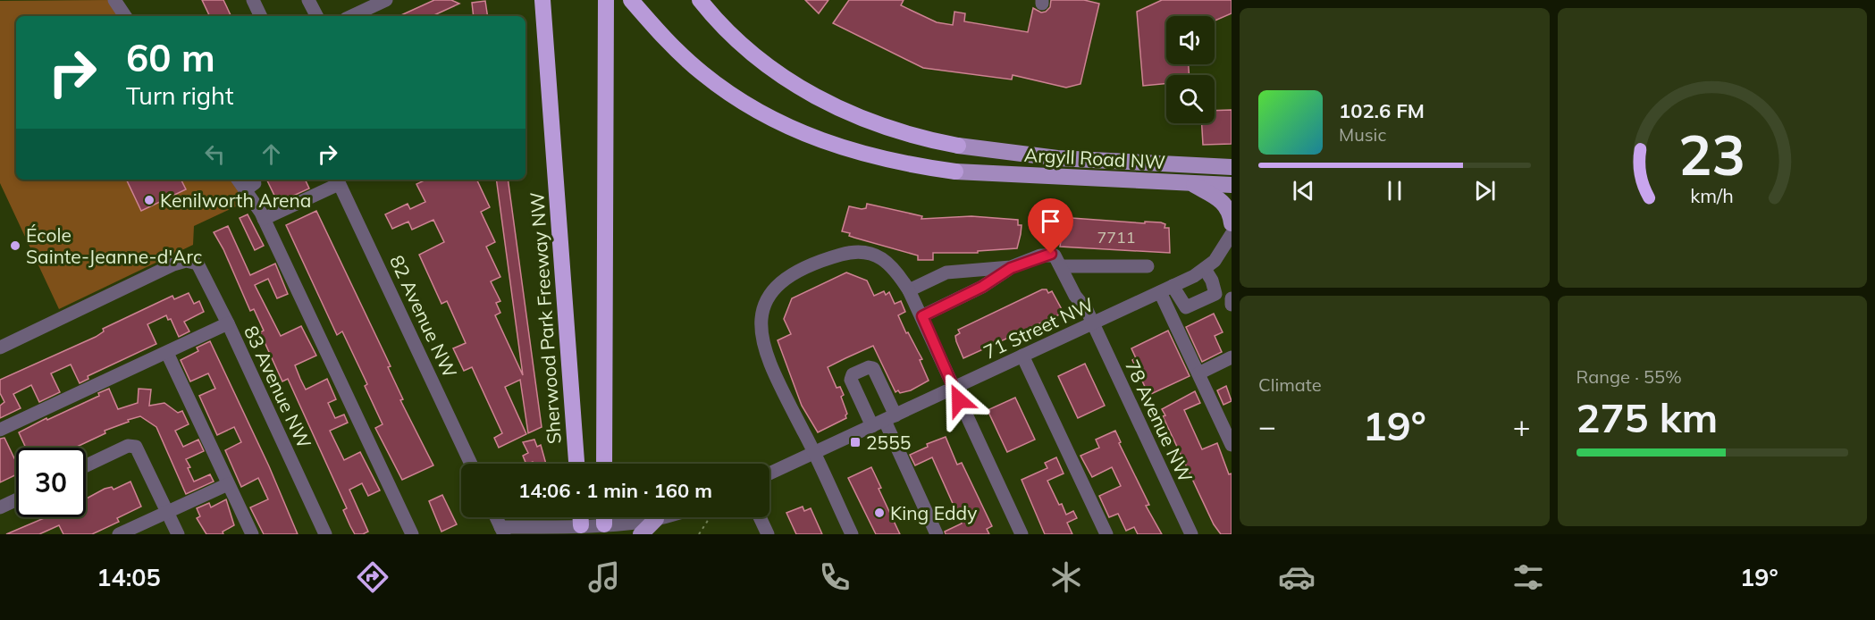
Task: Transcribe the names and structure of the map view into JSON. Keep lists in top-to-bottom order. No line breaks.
{"streets":{"highway":["Sherwood Park Freeway NW"],"main road":["Argyll Road NW"],"street":["82 Avenue NW","71 Street NW","83 Avenue NW","78 Avenue NW"]},"crossings":[["71 Street NW","78 Avenue NW"]],"places":{"other":["Kenilworth Arena","École Sainte-Jeanne-d'Arc","King Eddy"],"transit":["2555"]},"house_numbers":["7711"],"page":{"turn":["60 m","Turn right"],"song":["102.6 FM","Music"],"tile":["Climate",["Range · 55%","275 km"]],"heat":["−","19°","+"],"limit":"30","trip":"14:06 · 1 min · 160 m","tabs":["14:05","19°"],"gauge":["23","km/h"]}}
